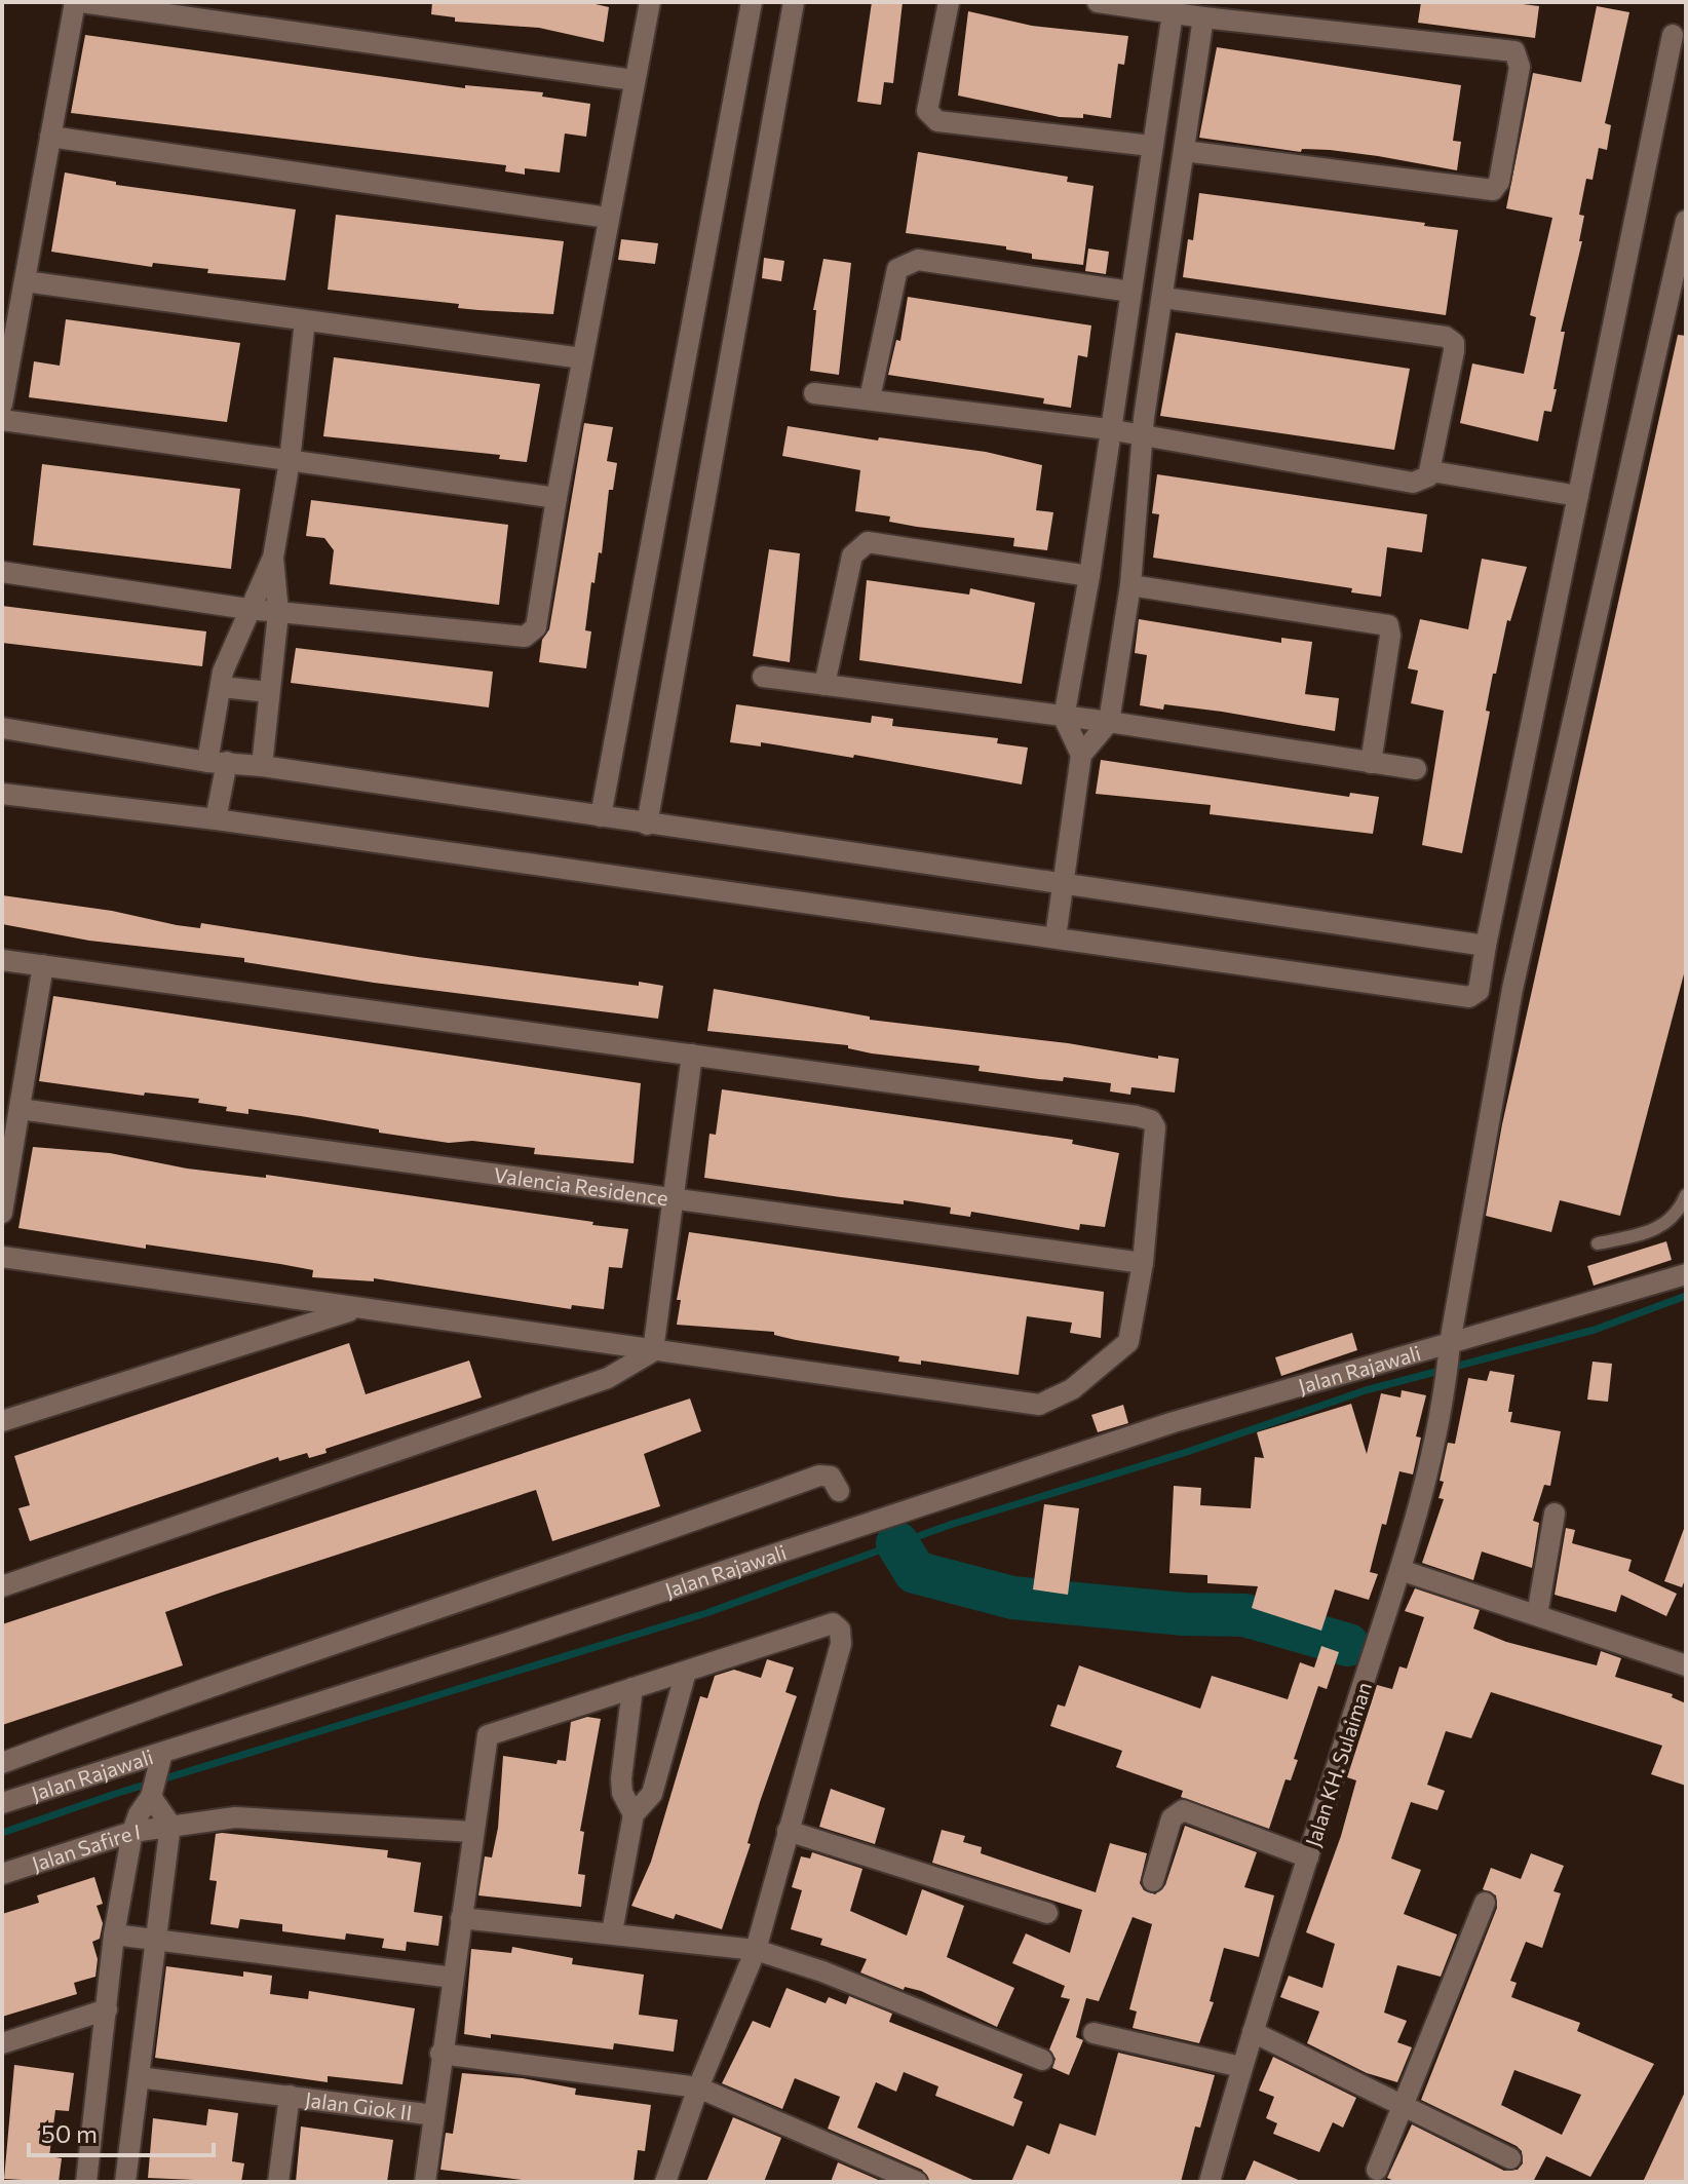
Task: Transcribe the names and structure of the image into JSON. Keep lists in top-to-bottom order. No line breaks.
{"streets":{"street":["Valencia Residence","Jalan Rajawali","Jalan KH. Sulaiman","Jalan Safire I","Jalan Giok II"]},"crossings":[["Jalan Rajawali","Jalan KH. Sulaiman"]],"scale_bar":"50 m"}
